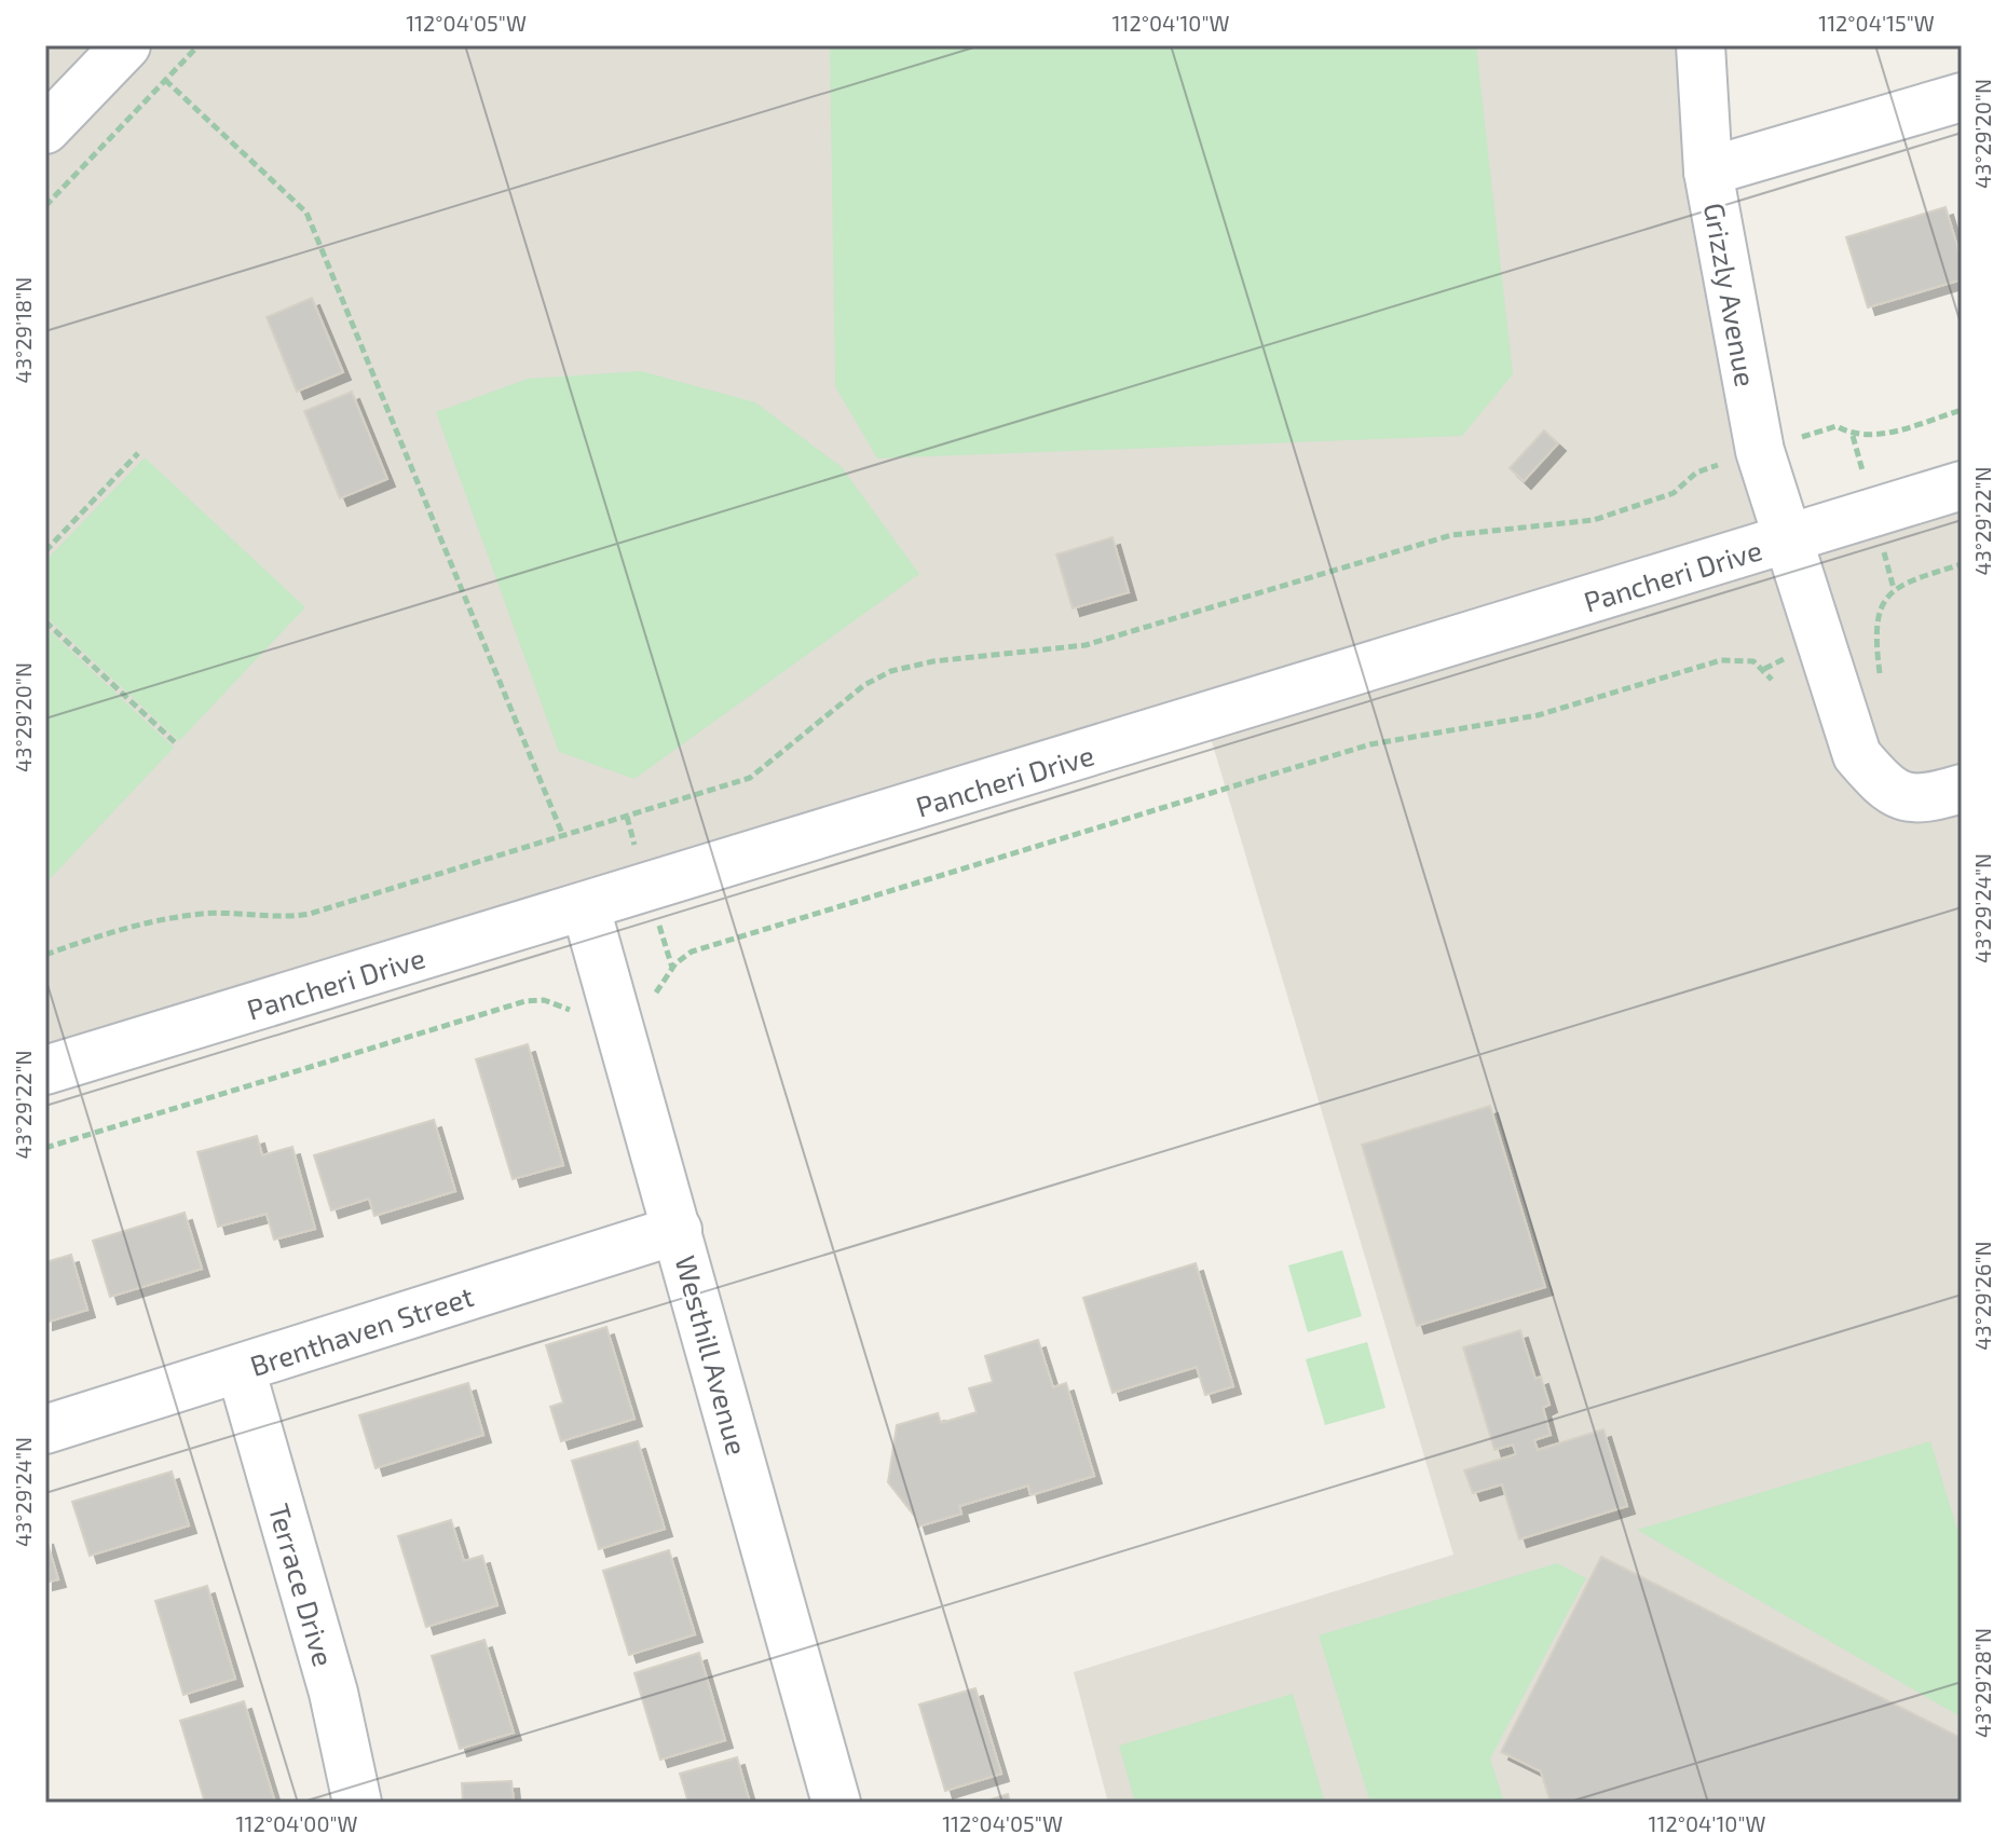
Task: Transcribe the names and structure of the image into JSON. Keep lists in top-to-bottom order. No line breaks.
{"streets":{"street":["Grizzly Avenue","Pancheri Drive","Brenthaven Street","Westhill Avenue","Terrace Drive"]},"crossings":[["Grizzly Avenue","Pancheri Drive"],["Pancheri Drive","Westhill Avenue"],["Brenthaven Street","Westhill Avenue"],["Brenthaven Street","Terrace Drive"]],"coordinates":["112°04'05\"W","112°04'10\"W","112°04'15\"W","43°29'20\"N","43°29'18\"N","43°29'22\"N","43°29'24\"N","43°29'26\"N","43°29'28\"N","112°04'00\"W"]}
